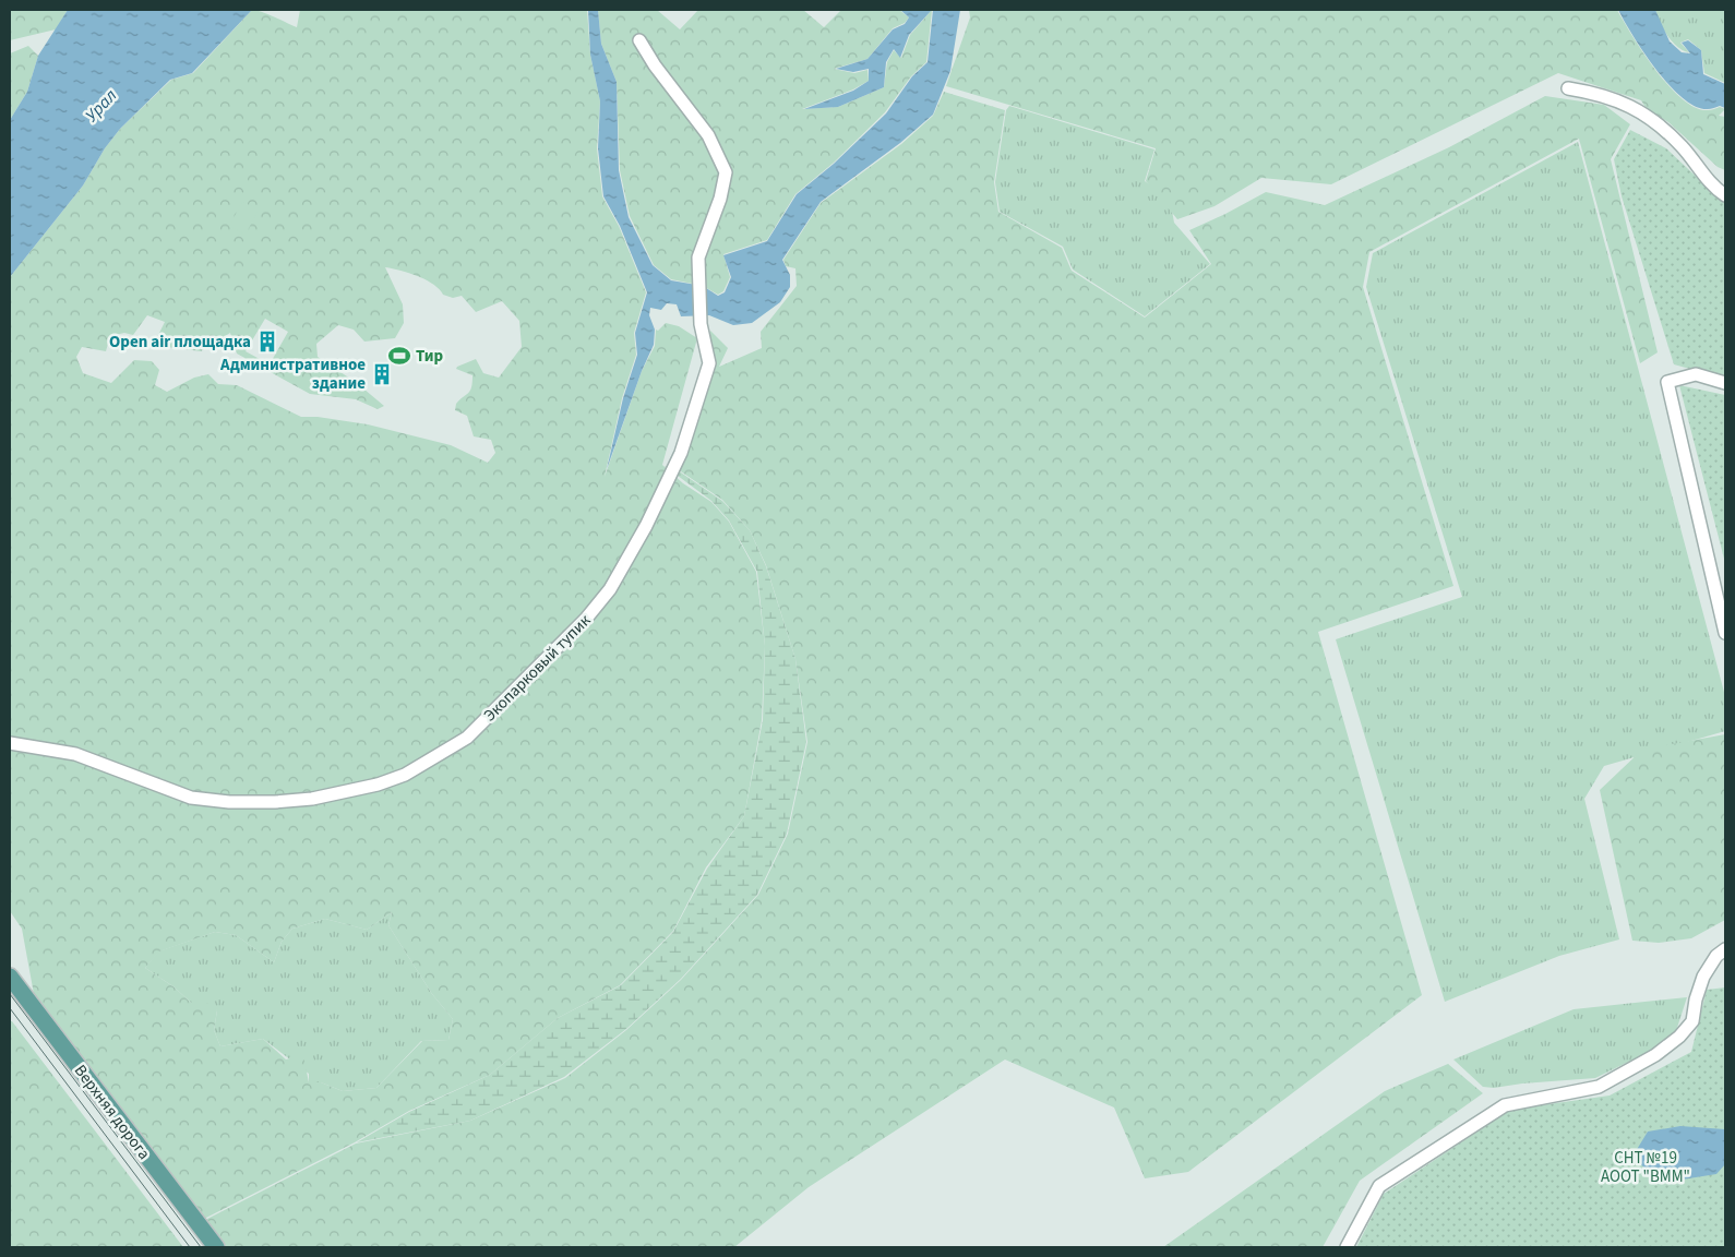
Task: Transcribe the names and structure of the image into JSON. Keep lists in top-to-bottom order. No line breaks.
{"streets":{"main road":["Верхняя дорога"],"street":["Экопарковый тупик"]},"water":["Урал"],"parks":["СНТ №19 АООТ \"ВММ\""],"places":{"building":["Open air площадка","Административное здание"],"sports":["Тир"]}}
